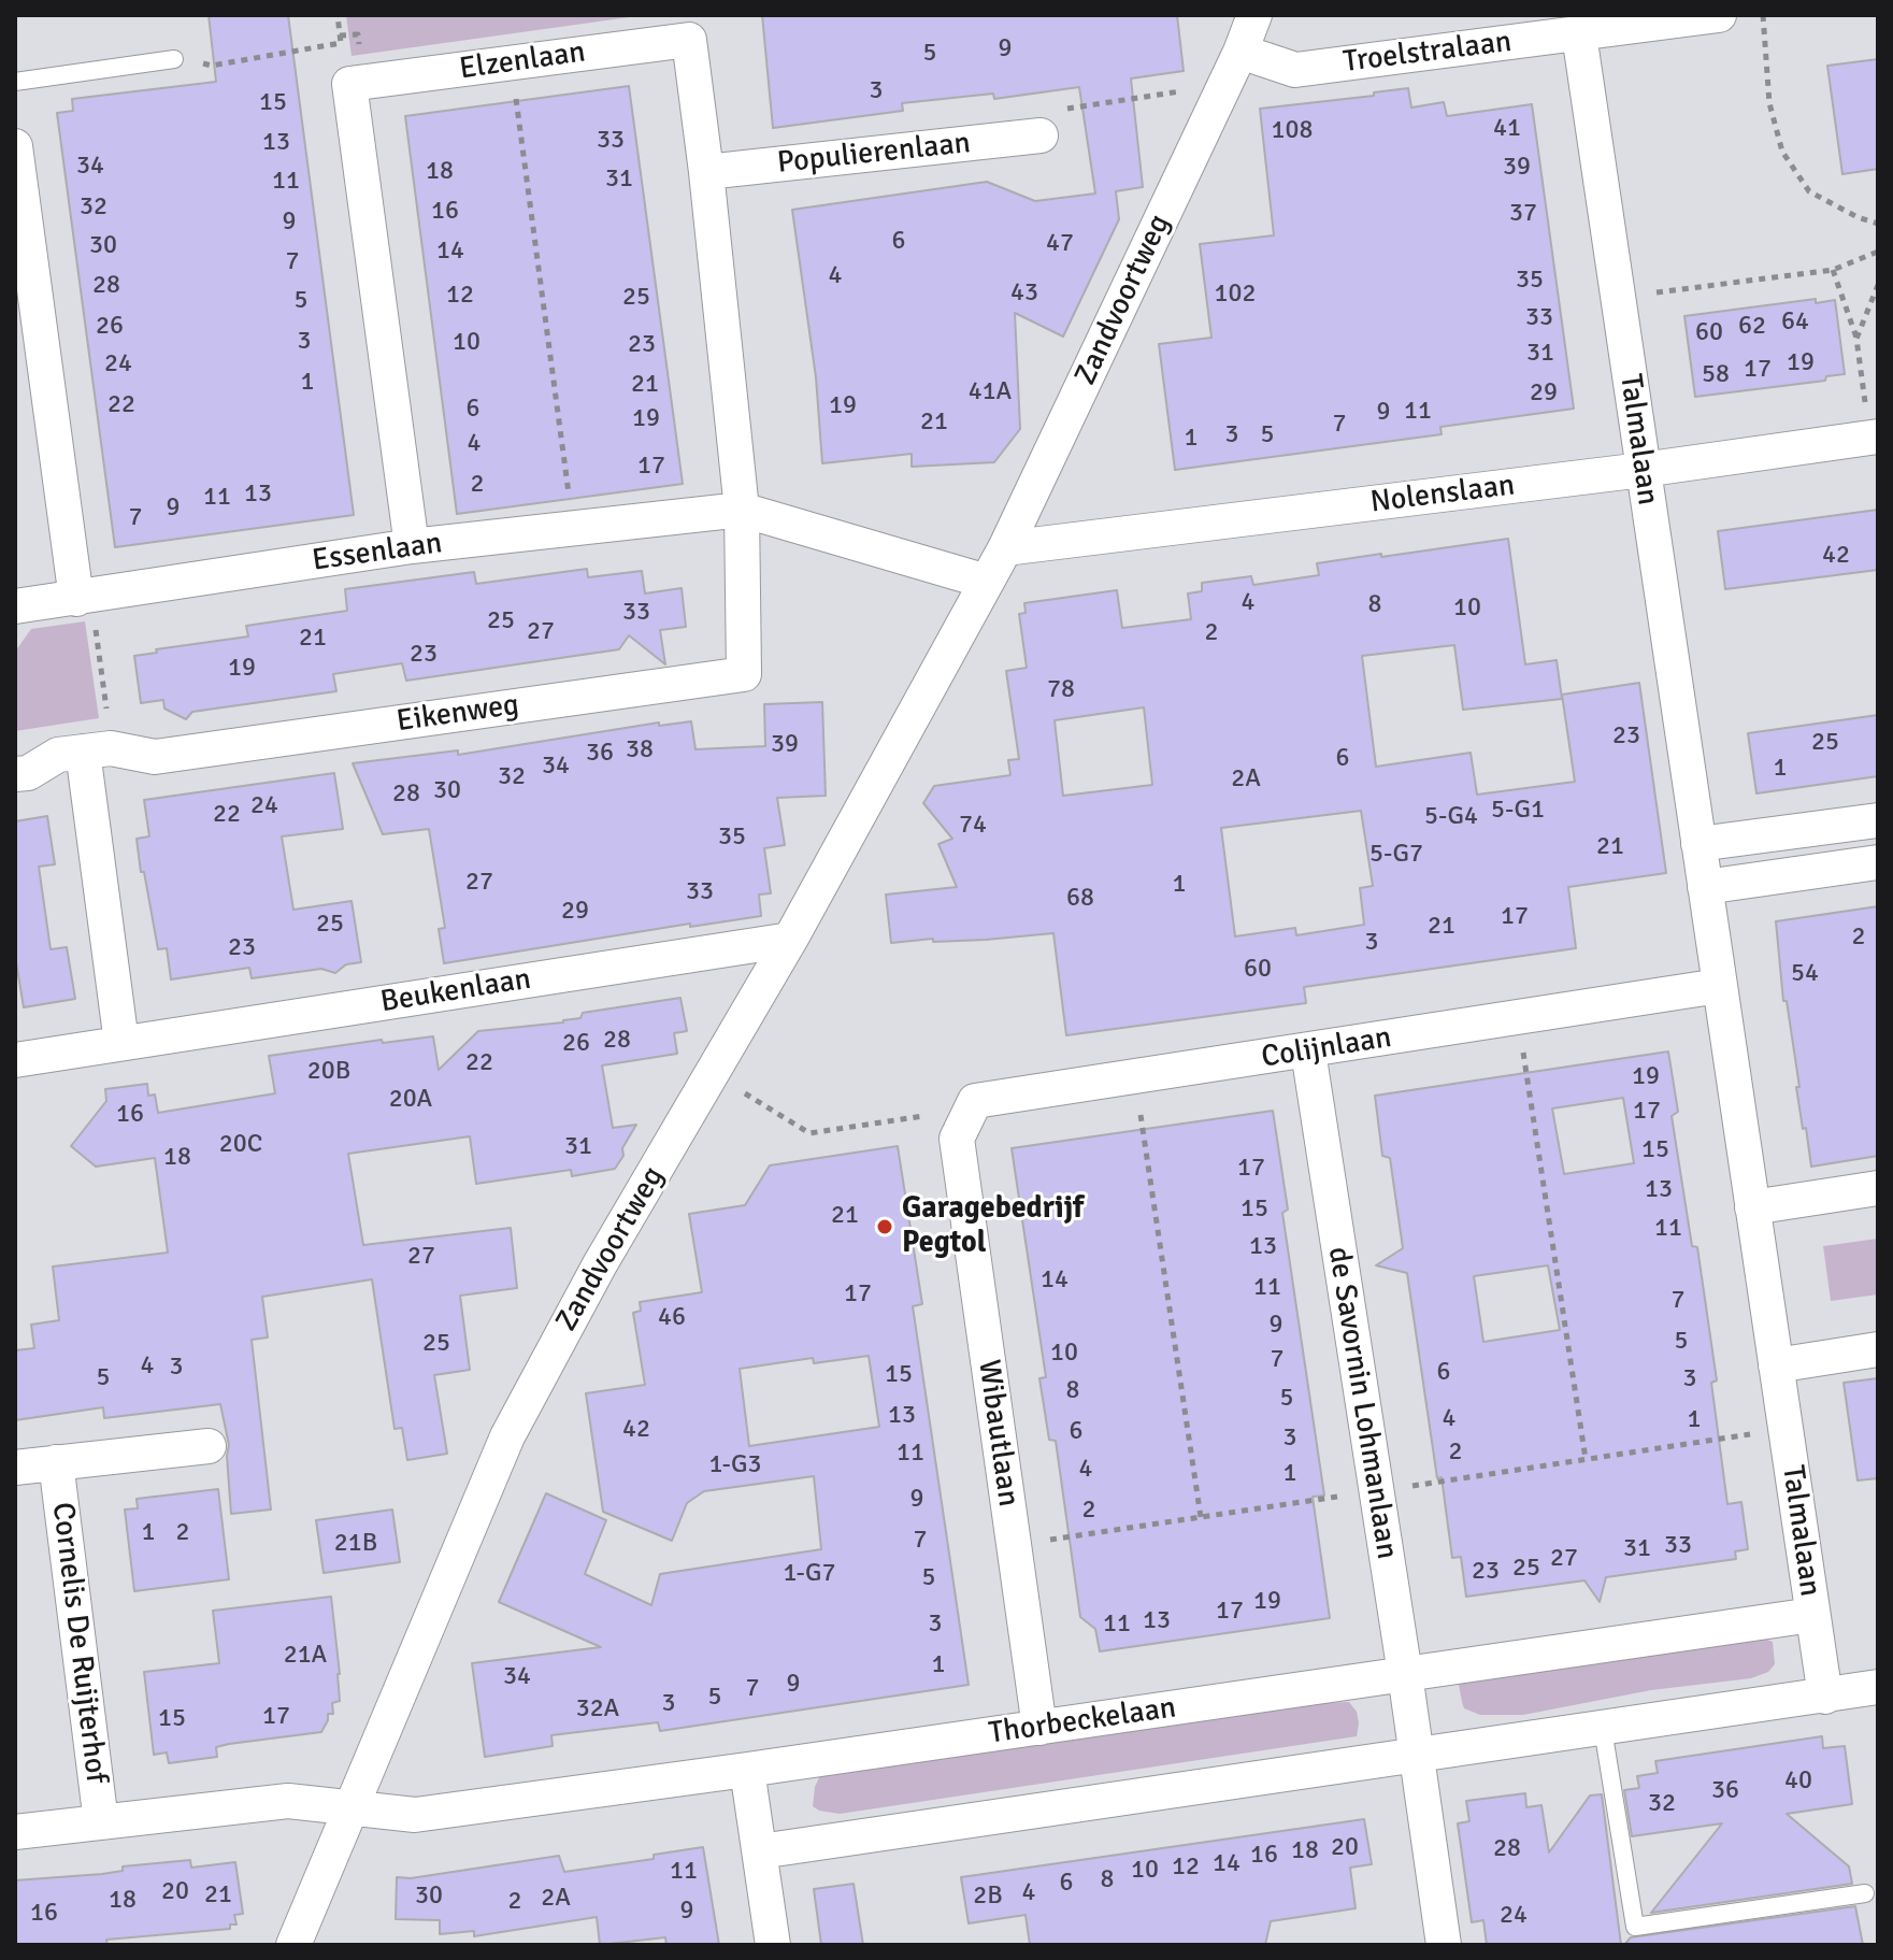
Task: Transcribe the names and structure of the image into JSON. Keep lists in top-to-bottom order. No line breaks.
{"streets":{"street":["Troelstralaan","Elzenlaan","Populierenlaan","Zandvoortweg","Talmalaan","Nolenslaan","Essenlaan","Eikenweg","Beukenlaan","Colijnlaan","de Savornin Lohmanlaan","Wibautlaan","Cornelis De Ruijterhof","Thorbeckelaan"]},"crossings":[["Troelstralaan","Zandvoortweg"],["Troelstralaan","Talmalaan"],["Elzenlaan","Populierenlaan"],["Elzenlaan","Essenlaan"],["Elzenlaan","Eikenweg"],["Zandvoortweg","Nolenslaan"],["Zandvoortweg","Beukenlaan"],["Zandvoortweg","Thorbeckelaan"],["Talmalaan","Nolenslaan"],["Talmalaan","Colijnlaan"],["Talmalaan","Thorbeckelaan"],["Essenlaan","Eikenweg"],["Colijnlaan","de Savornin Lohmanlaan"],["Colijnlaan","Wibautlaan"],["de Savornin Lohmanlaan","Thorbeckelaan"],["Wibautlaan","Thorbeckelaan"],["Cornelis De Ruijterhof","Thorbeckelaan"]],"places":["Garagebedrijf Pegtol"],"house_numbers":["9","5","3","15","41","108","33","13","34","39","18","31","11","32","16","37","9","6","47","30","14","7","4","35","28","43","102","12","25","5","33","64","26","62","60","3","10","23","31","19","24","17","58","1","21","41A","29","22","19","6","11","9","19","21","7","3","5","1","4","17","2","13","11","9","7","42","4","8","10","33","25","27","2","21","23","19","78","23","25","39","38","36","6","34","1","32","2A","30","28","24","5-G1","22","5-G4","74","35","21","5-G7","27","1","33","68","29","17","25","21","2","3","23","60","54","28","26","22","20B","19","20A","17","16","20C","31","15","18","17","13","15","21","11","13","27","14","11","17","7","46","9","5","25","10","7","4","3","6","15","5","3","8","5","13","4","1","42","6","3","2","11","1-G3","4","1","9","2","1","2","7","21B","33","31","27","25","23","1-G7","5","19","17","13","3","11","21A","1","34","9","7","5","3","32A","17","15","40","36","32","20","28","18","16","14","12","10","11","8","6","20","4","21","30","2B","2A","18","2","9","16","24"]}
